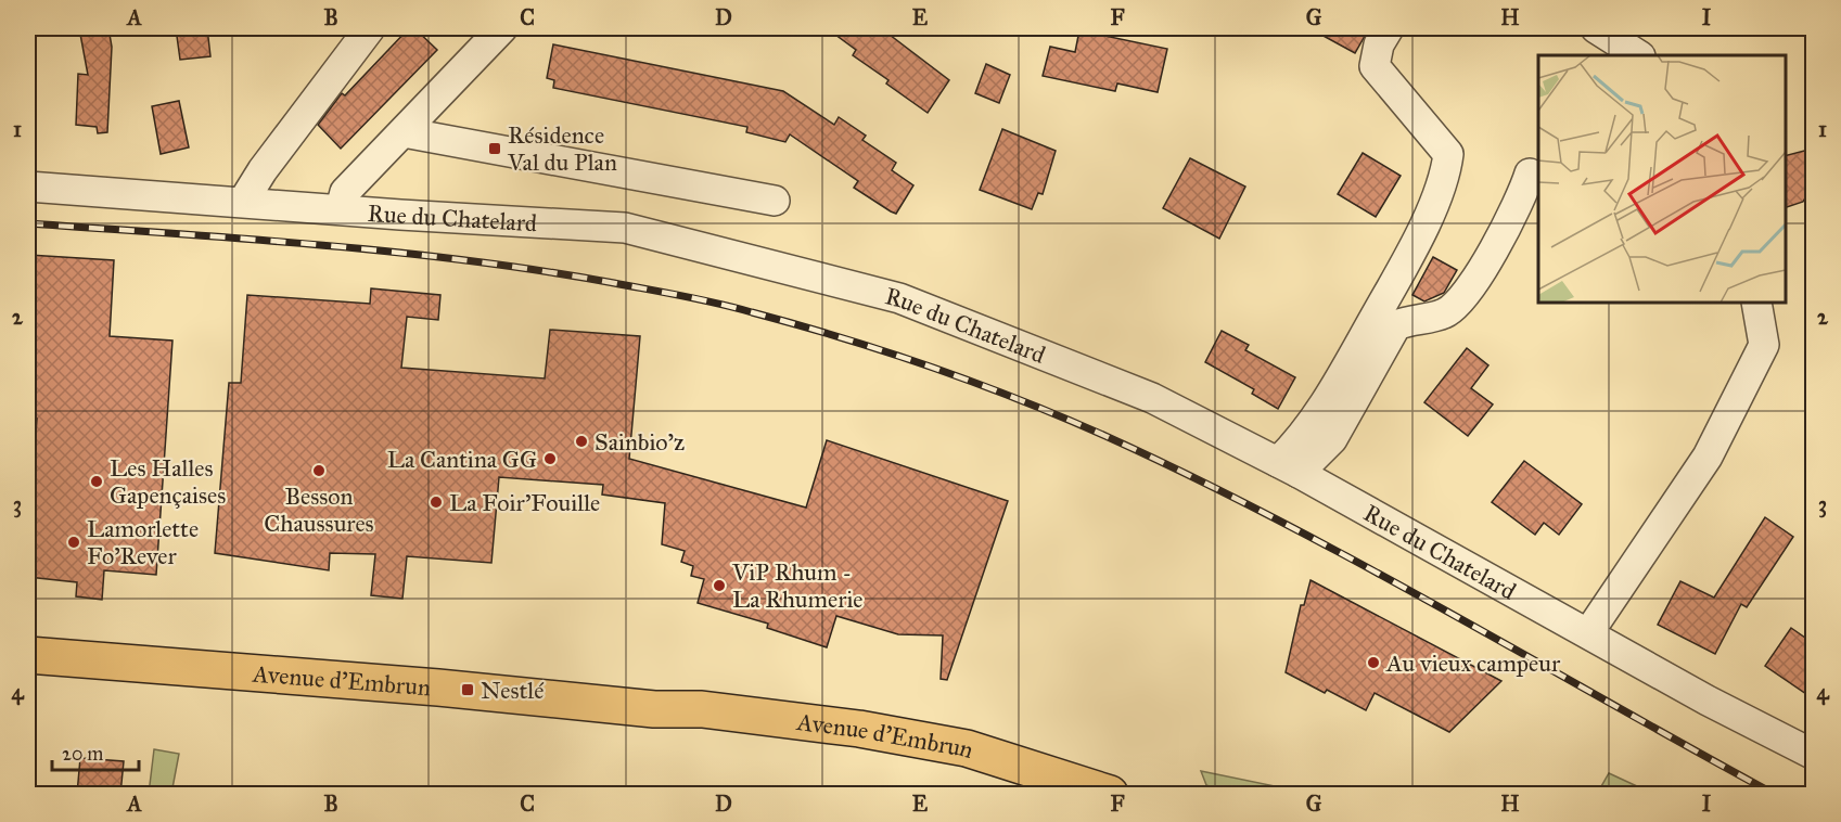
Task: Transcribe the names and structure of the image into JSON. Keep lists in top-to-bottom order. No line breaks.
{"streets":{"main road":["Avenue d'Embrun"],"street":["Rue du Chatelard"]},"places":{"transit":["Résidence Val du Plan","Nestlé"],"other":["Sainbio'z","La Cantina GG","Besson Chaussures","Les Halles Gapençaises","La Foir'Fouille","Lamorlette Fo'Rever","ViP Rhum - La Rhumerie","Au vieux campeur"]},"scale_bar":"20 m","grid":{"columns":["A","B","C","D","E","F","G","H","I"],"rows":["1","2","3","4"]}}
